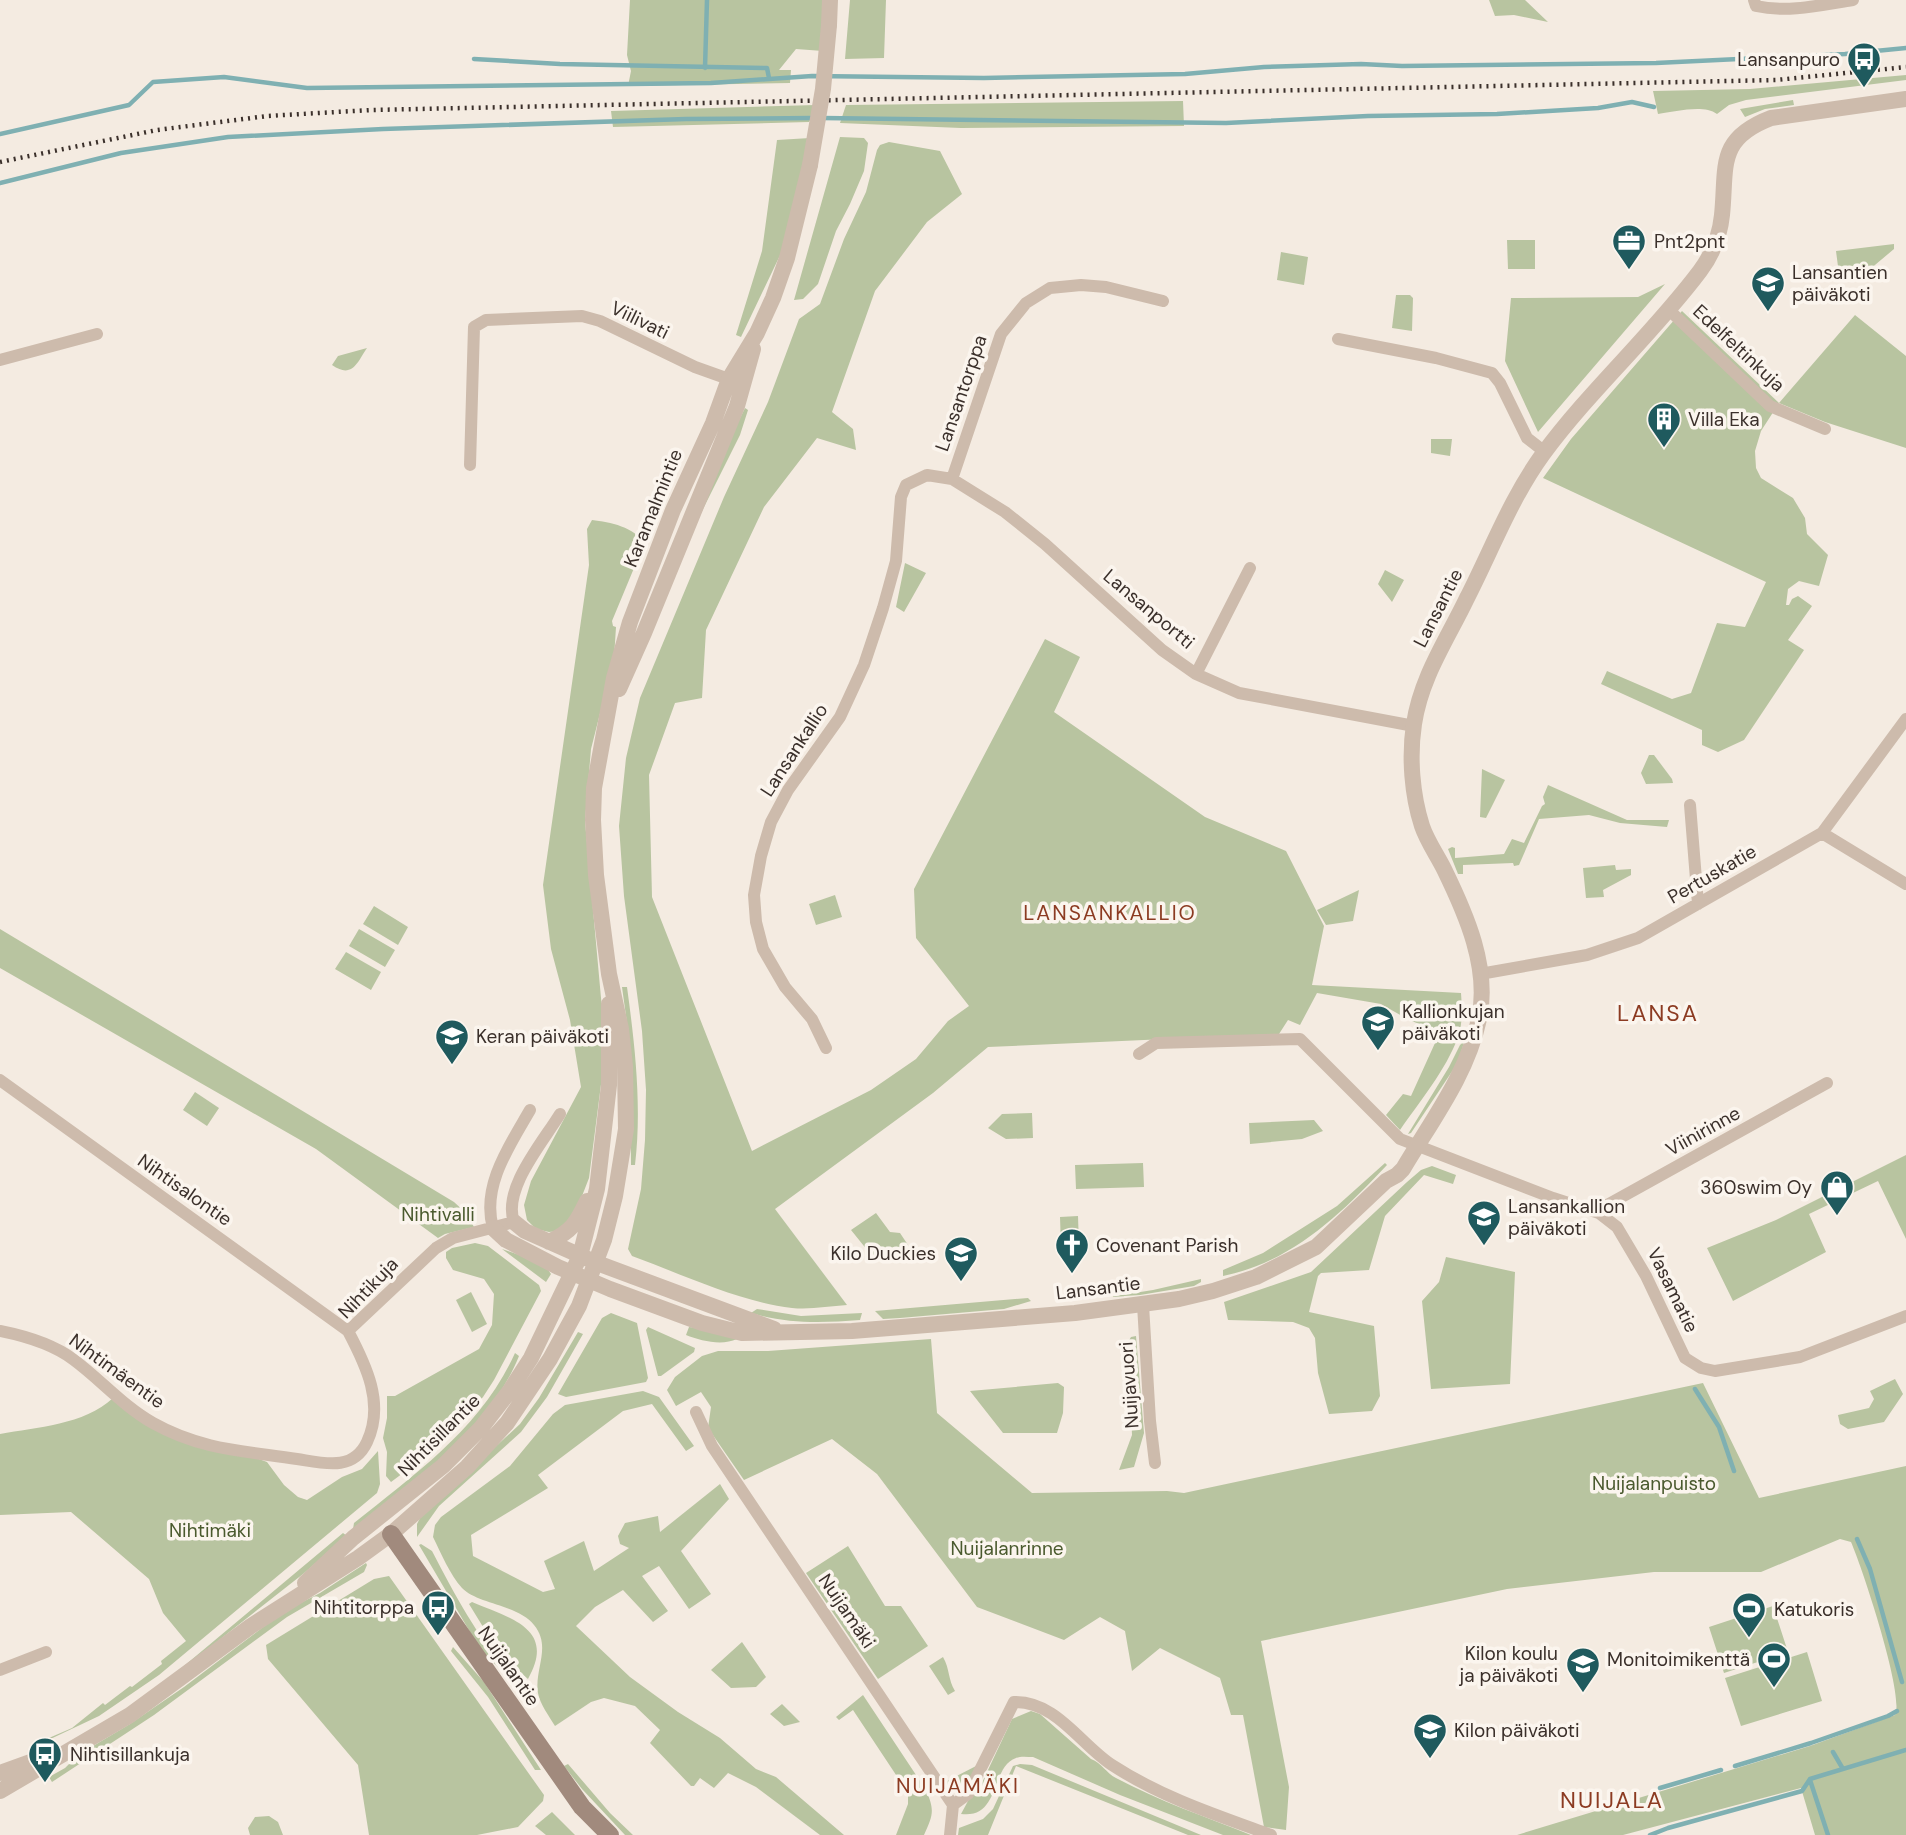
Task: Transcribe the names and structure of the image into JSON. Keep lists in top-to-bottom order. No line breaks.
{"streets":{"main road":["Nuijalantie"],"street":["Viilivati","Edelfeltinkuja","Lansantorppa","Karamalmintie","Lansantie","Lansanportti","Lansankallio","Pertuskatie","Viinirinne","Nihtisalontie","Nihtikuja","Vasamatie","Nihtimäentie","Nuijavuori","Nihtisillantie","Nuijamäki"]},"crossings":[["Viilivati","Karamalmintie"],["Edelfeltinkuja","Lansantie"],["Lansantorppa","Lansanportti"],["Karamalmintie","Lansantie"],["Karamalmintie","Nihtisillantie"],["Lansantie","Lansanportti"],["Lansantie","Pertuskatie"],["Lansantie","Nihtikuja"],["Lansantie","Vasamatie"],["Lansantie","Nuijavuori"],["Lansantie","Nihtisillantie"],["Lansanportti","Lansankallio"],["Viinirinne","Vasamatie"],["Nihtisalontie","Nihtikuja"],["Nihtikuja","Nihtimäentie"],["Nihtisillantie","Nuijalantie"]],"districts":["LANSANKALLIO","LANSA","NUIJAMÄKI","NUIJALA"],"parks":["Nihtivalli","Nuijalanpuisto","Nihtimäki","Nuijalanrinne"],"places":{"bus stop":["Lansanpuro","Nihtitorppa","Nihtisillankuja"],"office":["Pnt2pnt"],"school or university":["Lansantien päiväkoti","Kallionkujan päiväkoti","Keran päiväkoti","Lansankallion päiväkoti","Kilo Duckies","Kilon koulu ja päiväkoti","Kilon päiväkoti"],"building":["Villa Eka"],"shop":["360swim Oy"],"church":["Covenant Parish"],"sports":["Katukoris","Monitoimikenttä"]}}
